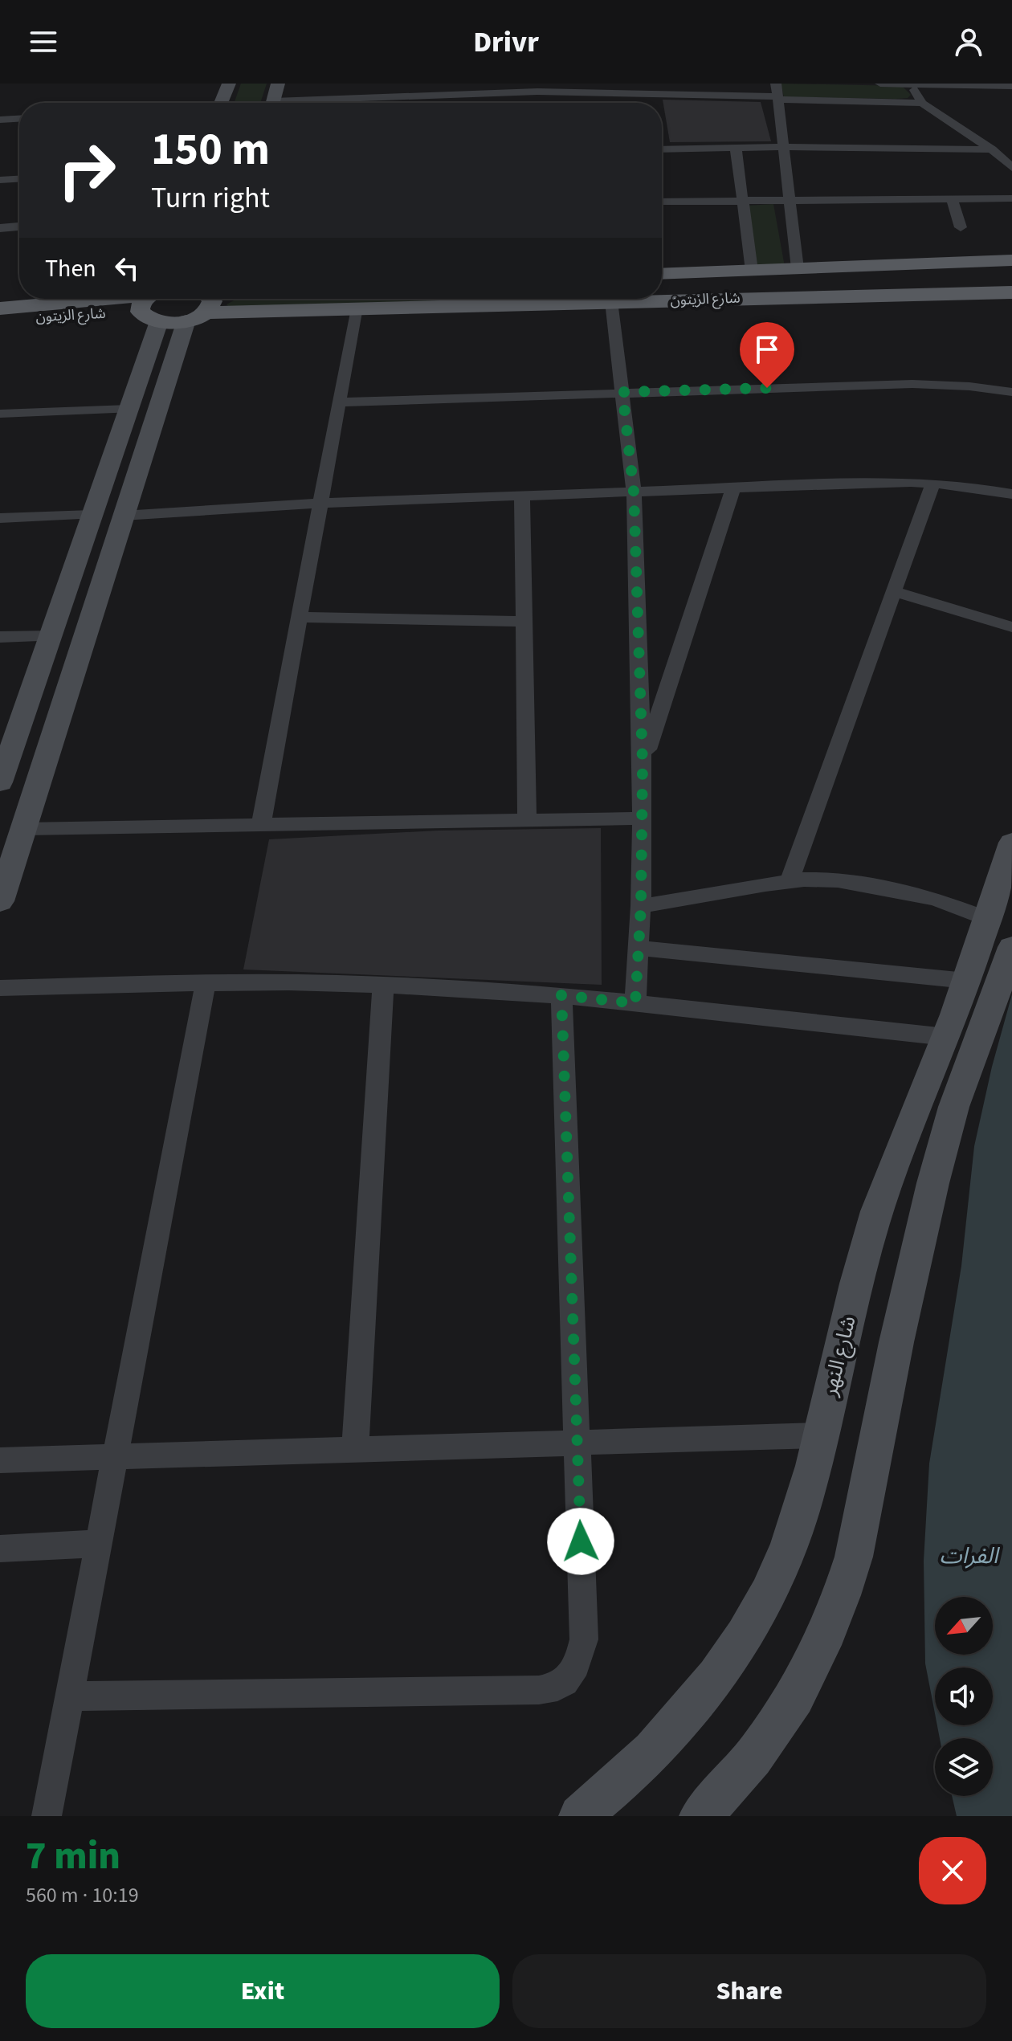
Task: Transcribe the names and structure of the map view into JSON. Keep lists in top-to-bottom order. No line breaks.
{"streets":{"main road":["شارع الزيتون","شارع النهر"]},"water":["الفرات"],"north":"bottom left","page":{"header":"Drivr","turn":["150 m","Turn right"],"then":"Then","heading":["7 min","560 m · 10:19"],"buttons":["Exit","Share"]}}
